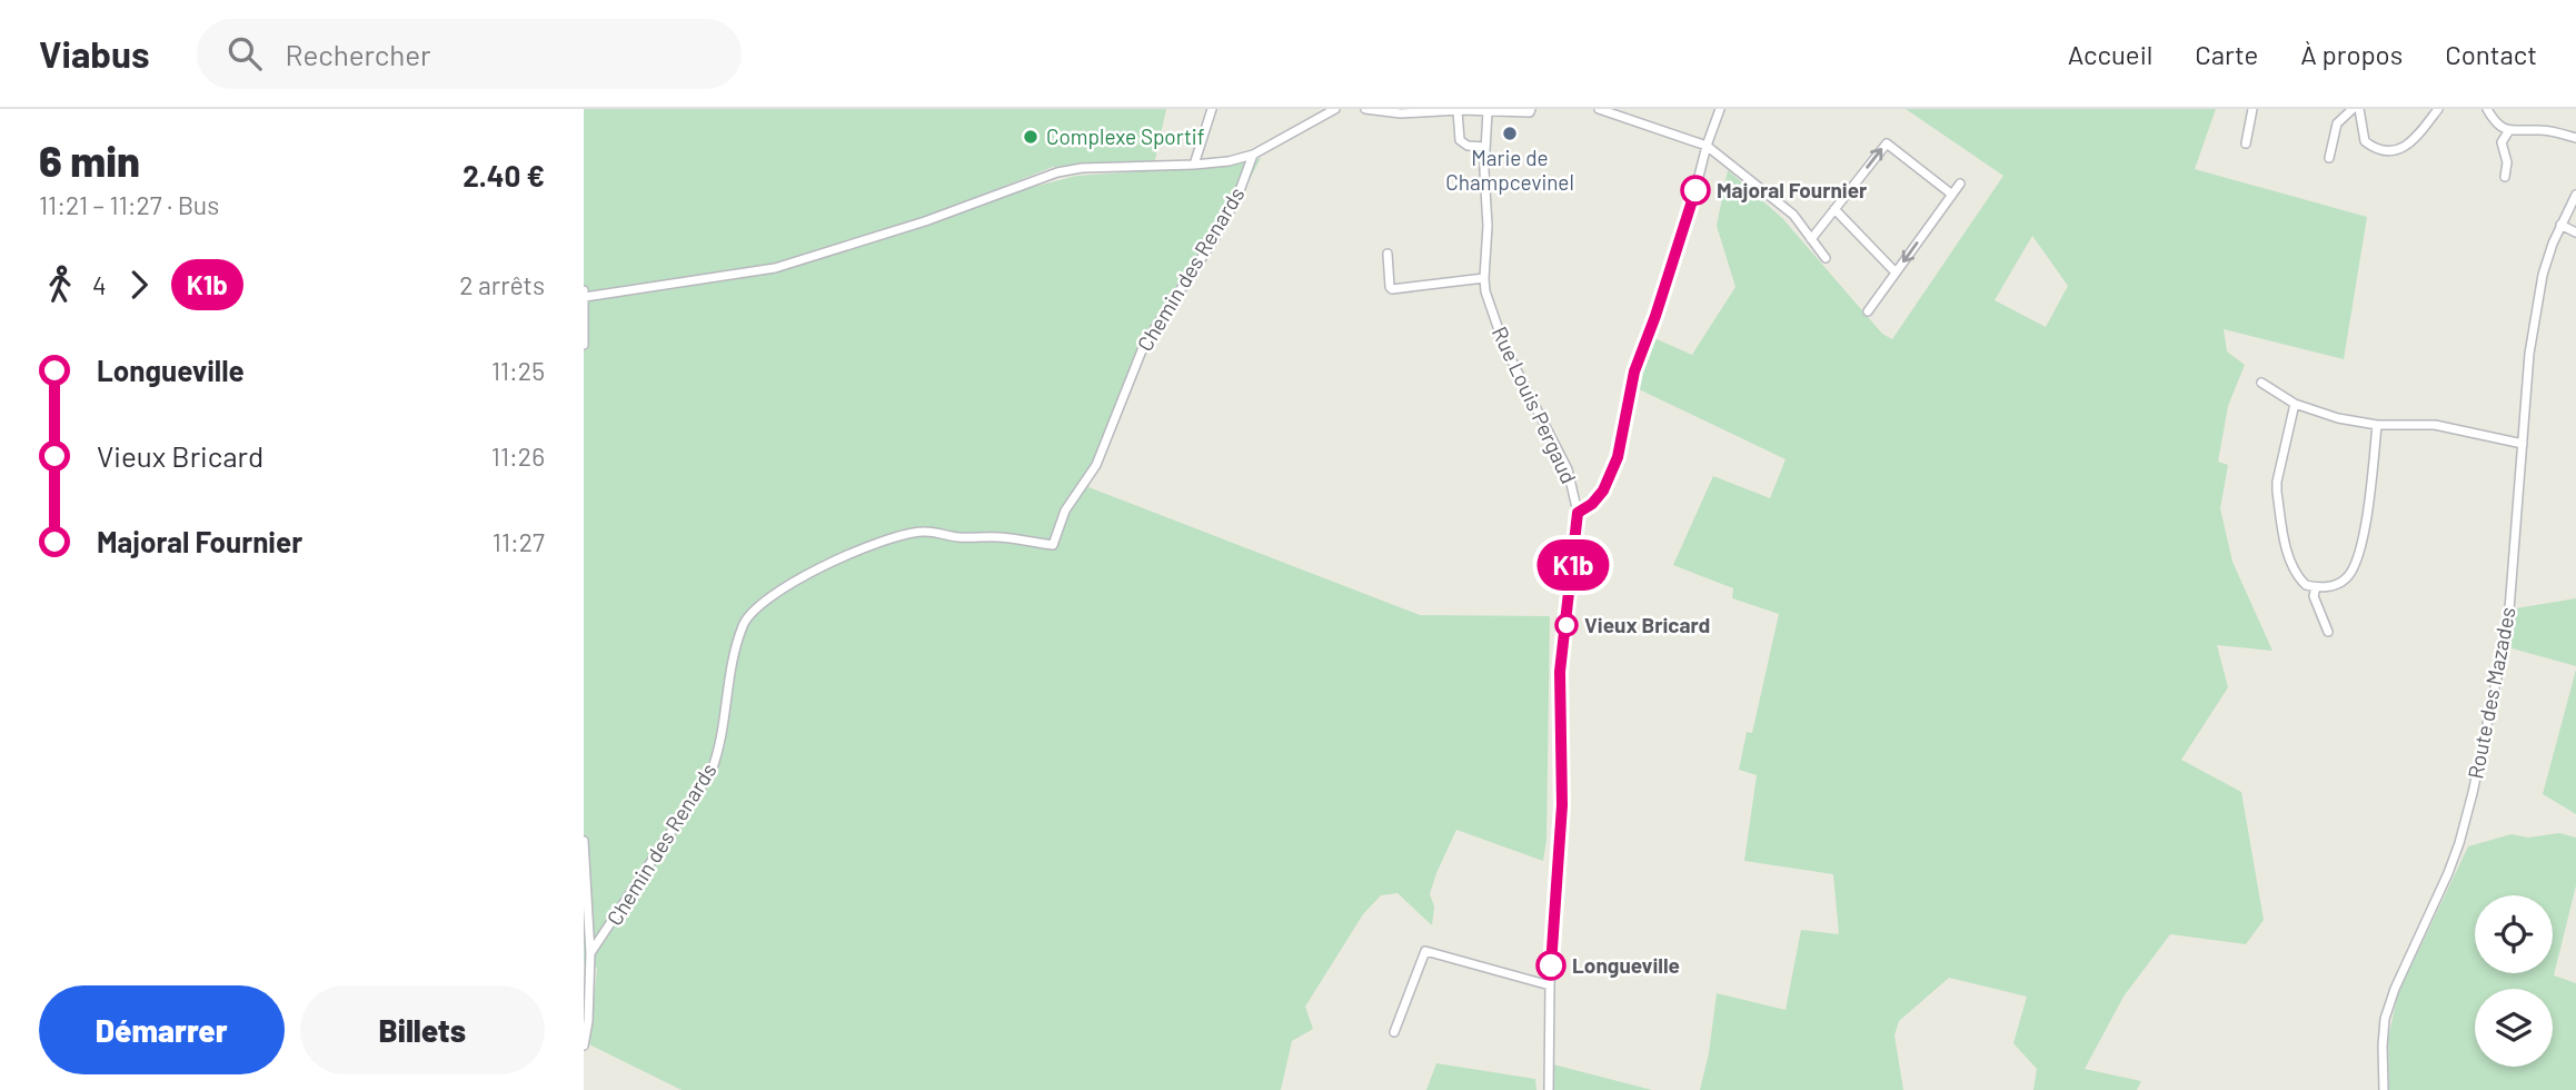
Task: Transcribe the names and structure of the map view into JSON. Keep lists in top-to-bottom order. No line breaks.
{"streets":{"street":["Chemin des Renards","Rue Louis Pergaud","Route des Mazades"]},"places":["Marie de Champcevinel","Complexe Sportif","Majoral Fournier","Vieux Bricard","Longueville"],"lines":["bus line K1b"],"page":{"header":"Viabus","search":"Rechercher","nav":["Accueil","Carte","À propos","Contact"],"heading":["6 min","11:21 – 11:27 · Bus","2.40 €"],"on_map":"K1b","legs":["4","K1b","2 arrêts"],"list":[{"name":"Longueville","value":"11:25"},{"name":"Vieux Bricard","value":"11:26"},{"name":"Majoral Fournier","value":"11:27"}],"buttons":["Démarrer","Billets"]}}
